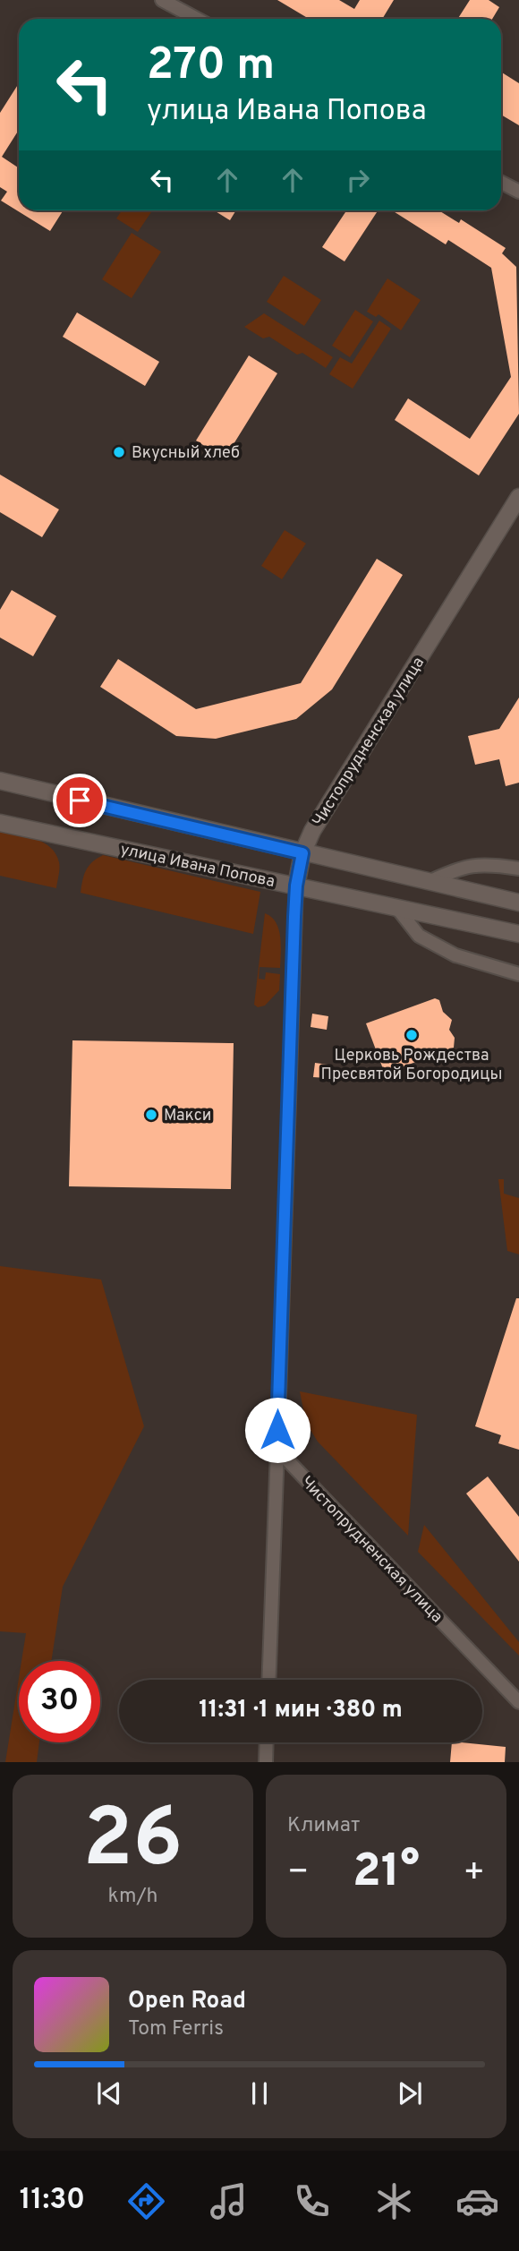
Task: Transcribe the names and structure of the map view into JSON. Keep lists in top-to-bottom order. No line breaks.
{"streets":{"main road":["Чистопрудненская улица","улица Ивана Попова"]},"crossings":[["Чистопрудненская улица","улица Ивана Попова"]],"places":["Вкусный хлеб","Церковь Рождества Пресвятой Богородицы","Макси"],"page":{"turn":["270 m","улица Ивана Попова"],"limit":"30","trip":"11:31 · 1 мин · 380 m","tile":[["26","km/h"],"Климат"],"heat":["−","21°","+"],"song":["Open Road","Tom Ferris"],"tabs":"11:30"}}
